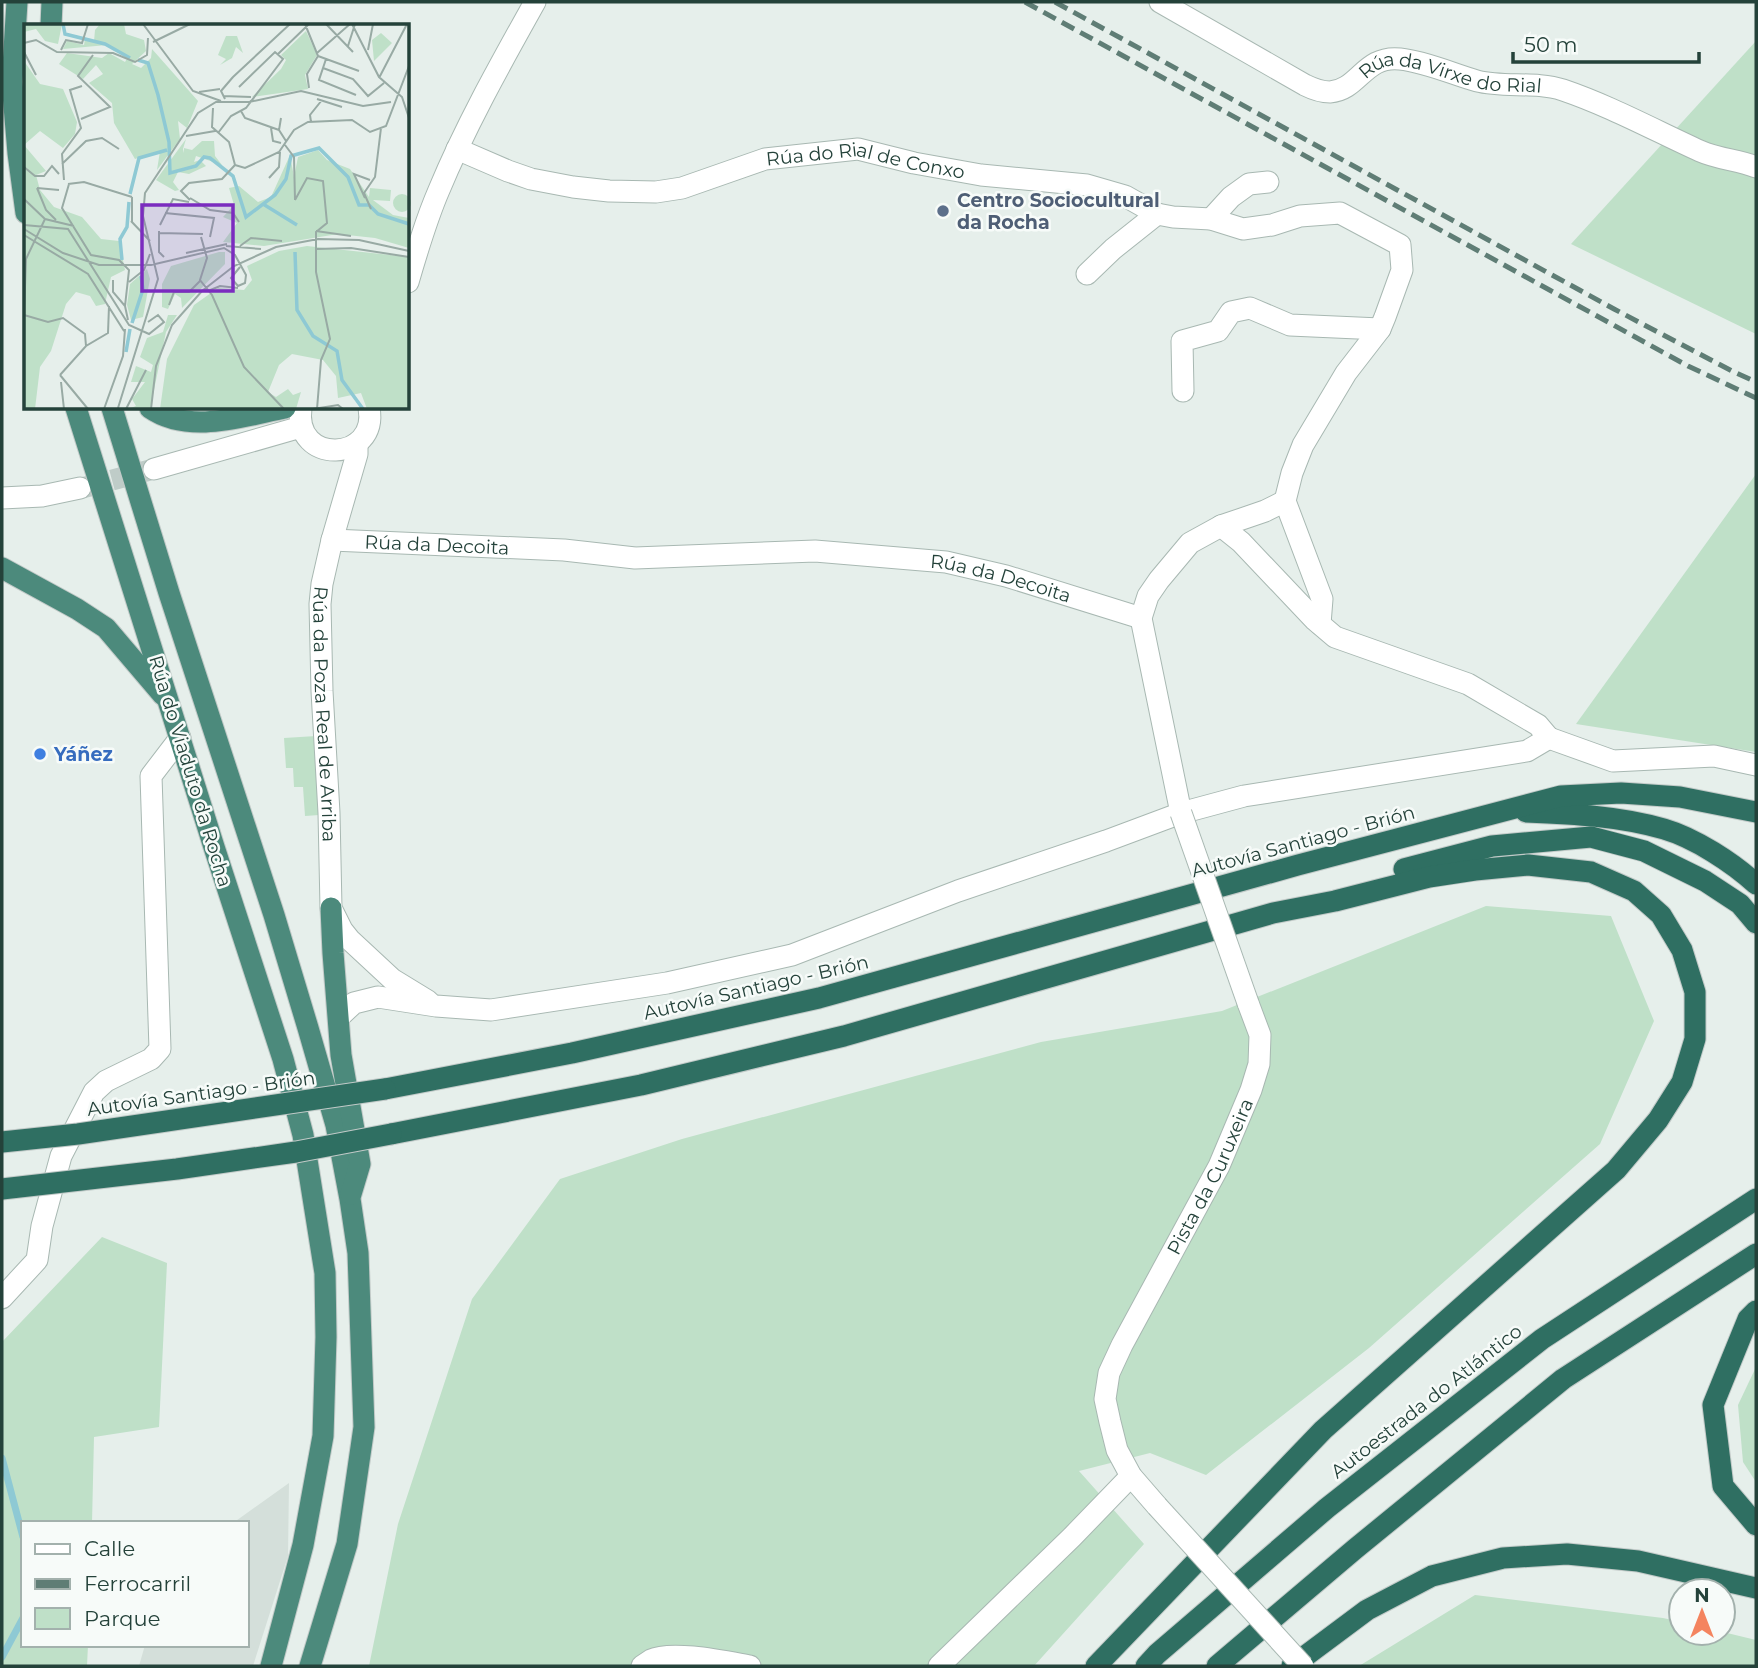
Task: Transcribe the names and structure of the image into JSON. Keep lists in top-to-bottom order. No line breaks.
{"streets":{"highway":["Rúa do Viaduto da Rocha","Autovía Santiago - Brión","Autoestrada do Atlántico"],"street":["Rúa da Virxe do Rial","Rúa do Rial de Conxo","Rúa da Decoita","Rúa da Poza Real de Arriba","Pista da Curuxeira"]},"crossings":[["Rúa da Decoita","Rúa da Poza Real de Arriba"],["Rúa da Decoita","Pista da Curuxeira"]],"places":["Centro Sociocultural da Rocha","Yáñez"],"legend":["Calle","Ferrocarril","Parque"],"scale_bar":"50 m","north":"top"}
